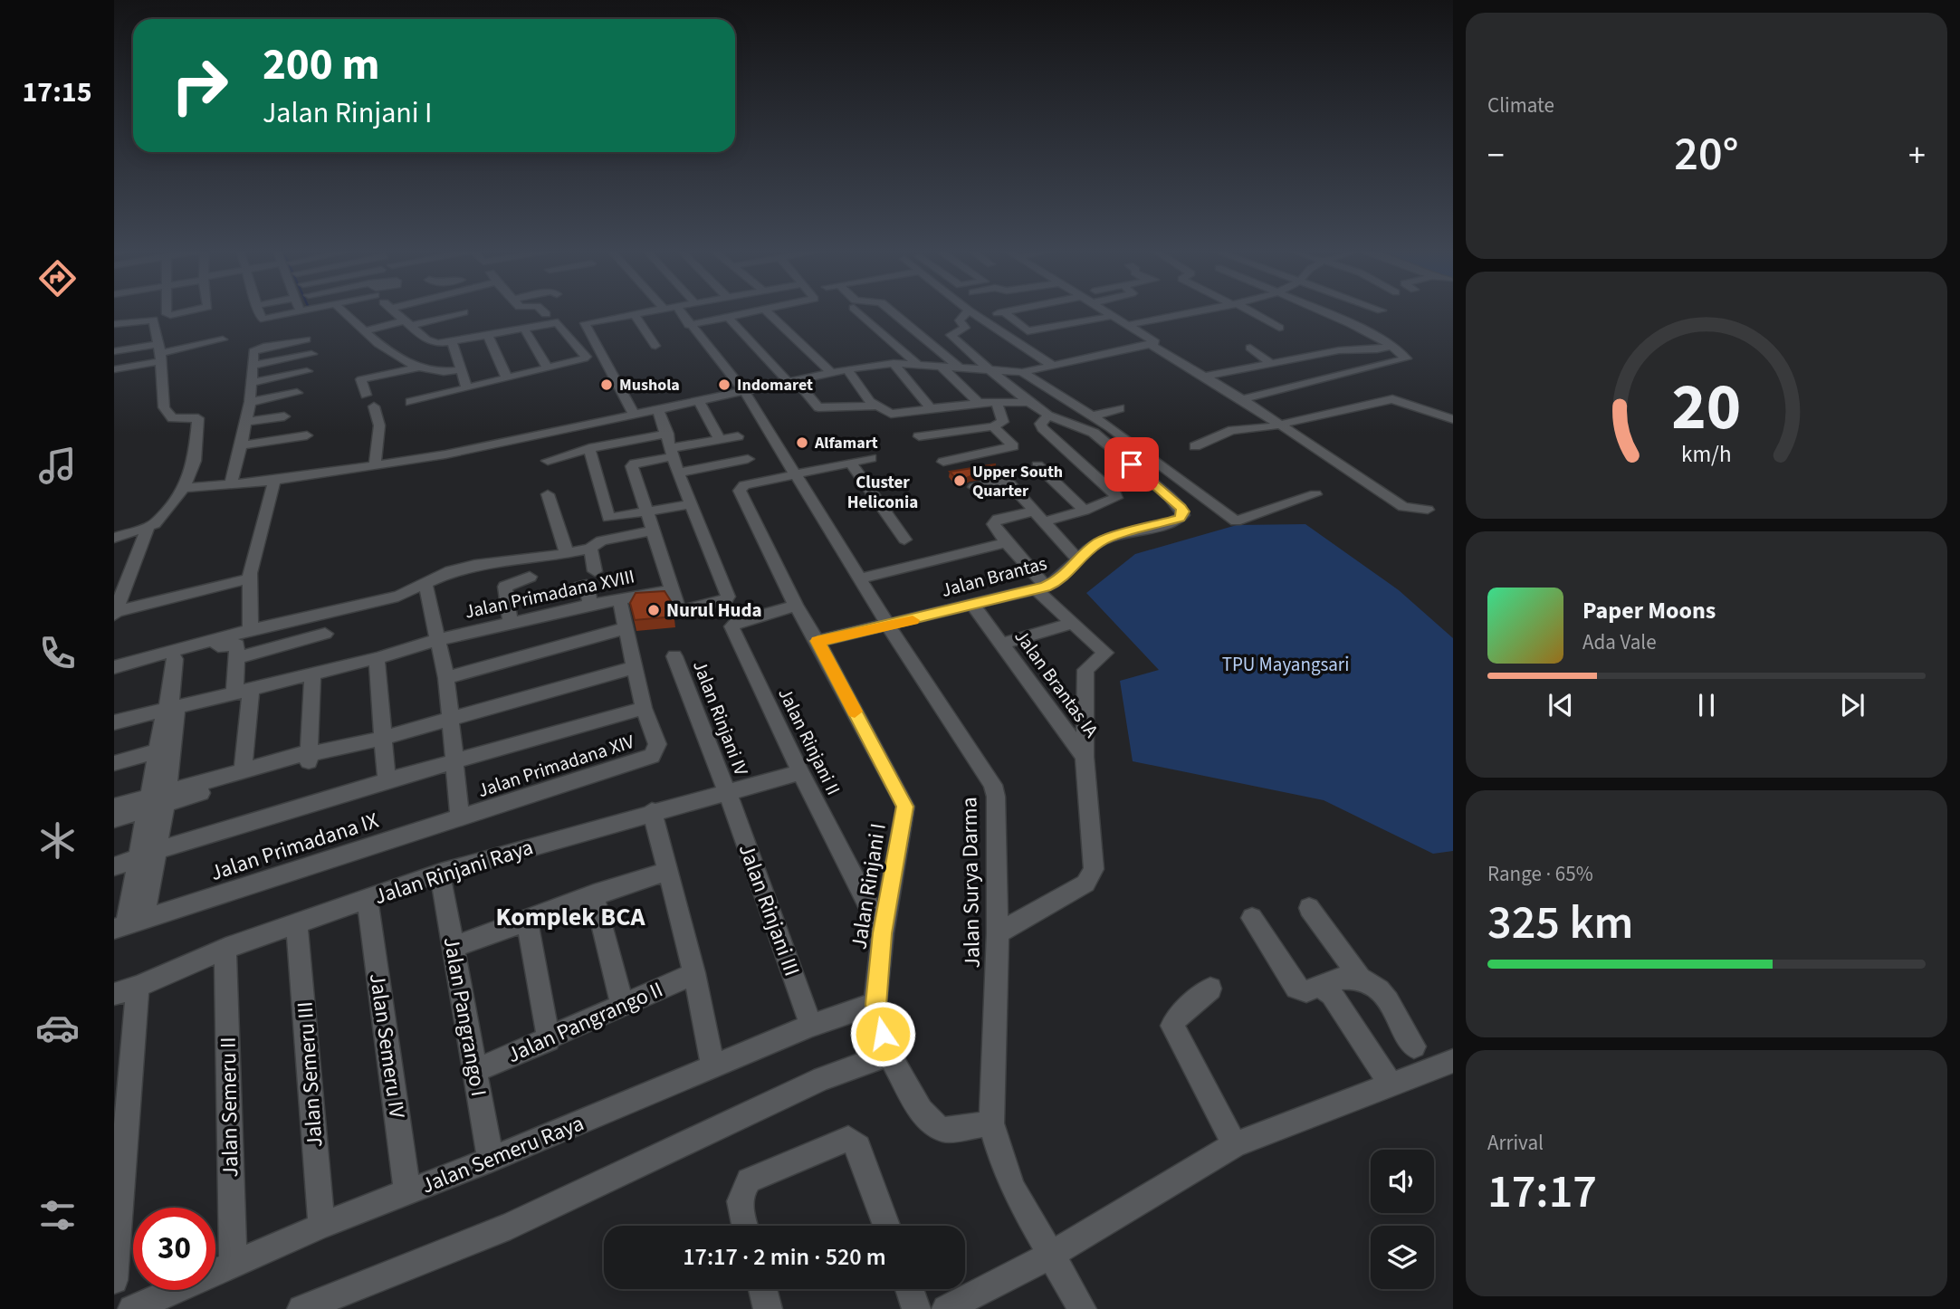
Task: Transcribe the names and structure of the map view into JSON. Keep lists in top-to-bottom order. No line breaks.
{"streets":{"street":["Jalan Brantas","Jalan Primadana XVIII","Jalan Brantas IA","Jalan Rinjani IV","Jalan Rinjani II","Jalan Primadana XIV","Jalan Primadana IX","Jalan Rinjani Raya","Jalan Surya Darma","Jalan Rinjani I","Jalan Rinjani III","Jalan Pangrango I","Jalan Pangrango II","Jalan Semeru IV","Jalan Semeru III","Jalan Semeru II","Jalan Semeru Raya"]},"crossings":[["Jalan Brantas","Jalan Brantas IA"],["Jalan Brantas","Jalan Surya Darma"],["Jalan Primadana XVIII","Jalan Primadana XIV"],["Jalan Rinjani IV","Jalan Rinjani Raya"],["Jalan Rinjani IV","Jalan Rinjani III"],["Jalan Rinjani II","Jalan Rinjani Raya"],["Jalan Rinjani II","Jalan Rinjani I"],["Jalan Primadana XIV","Jalan Primadana IX"],["Jalan Rinjani Raya","Jalan Rinjani III"],["Jalan Rinjani Raya","Jalan Pangrango I"],["Jalan Rinjani Raya","Jalan Semeru IV"],["Jalan Rinjani Raya","Jalan Semeru III"],["Jalan Rinjani Raya","Jalan Semeru II"],["Jalan Surya Darma","Jalan Rinjani I"],["Jalan Rinjani I","Jalan Semeru Raya"],["Jalan Rinjani III","Jalan Semeru Raya"],["Jalan Pangrango I","Jalan Pangrango II"],["Jalan Pangrango I","Jalan Semeru Raya"],["Jalan Semeru IV","Jalan Semeru Raya"],["Jalan Semeru III","Jalan Semeru Raya"],["Jalan Semeru II","Jalan Semeru Raya"]],"districts":["Cluster Heliconia","Komplek BCA"],"parks":["TPU Mayangsari"],"places":["Mushola","Indomaret","Alfamart","Upper South Quarter","Nurul Huda"],"page":{"tabs":"17:15","tile":["Climate",["Range · 65%","325 km"],["Arrival","17:17"]],"turn":["200 m","Jalan Rinjani I"],"heat":["−","20°","+"],"song":["Paper Moons","Ada Vale"],"limit":"30","trip":"17:17 · 2 min · 520 m","gauge":["20","km/h"]}}
